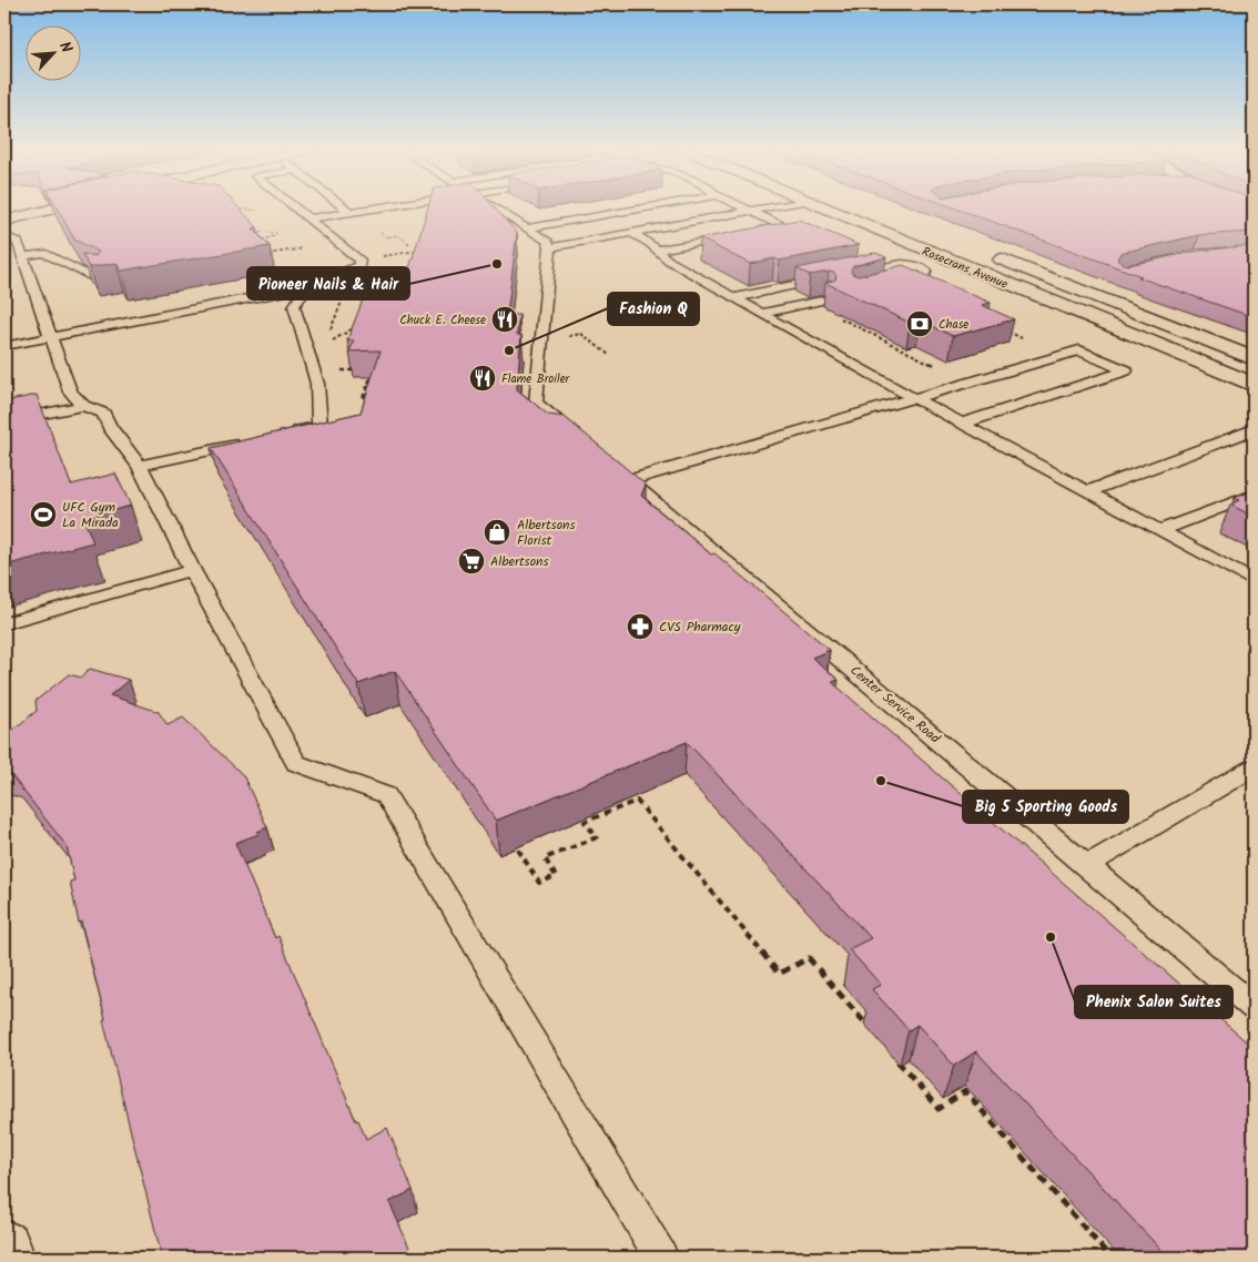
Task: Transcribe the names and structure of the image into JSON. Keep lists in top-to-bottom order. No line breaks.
{"streets":{"main road":["Rosecrans Avenue"],"lane":["Center Service Road"]},"places":{"other":["Pioneer Nails & Hair","Fashion Q","Big 5 Sporting Goods","Phenix Salon Suites"],"restaurant":["Chuck E. Cheese","Flame Broiler"],"bank":["Chase"],"sports":["UFC Gym La Mirada"],"shop":["Albertsons Florist"],"supermarket":["Albertsons"],"pharmacy":["CVS Pharmacy"]},"north":"top right"}
